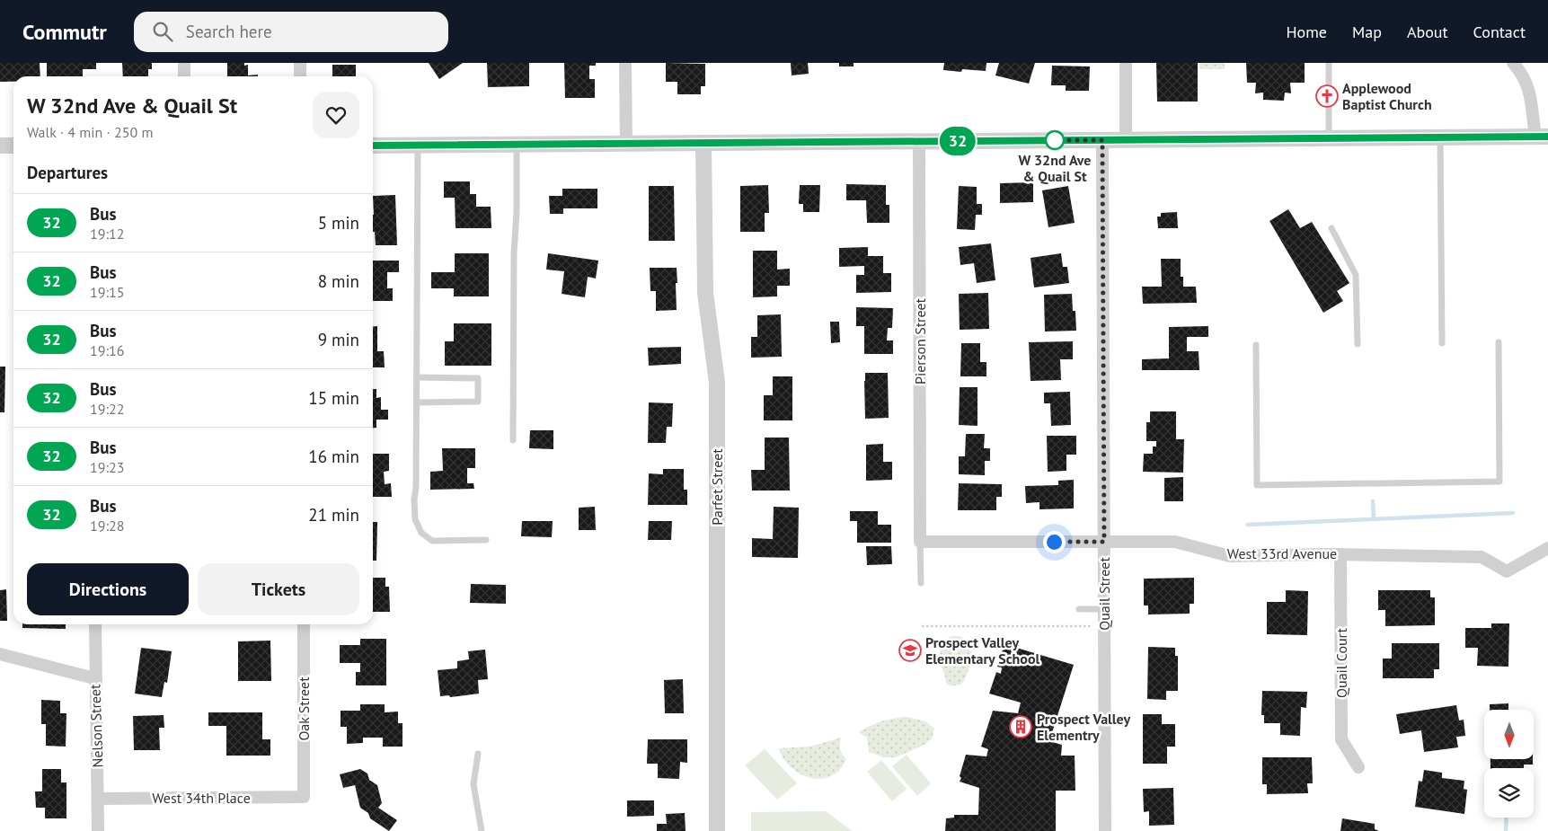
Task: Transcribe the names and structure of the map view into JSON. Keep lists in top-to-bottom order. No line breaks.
{"streets":{"street":["Pierson Street","Parfet Street","West 33rd Avenue","Quail Street","Quail Court","Oak Street","Nelson Street","West 34th Place"]},"crossings":[["Pierson Street","West 33rd Avenue"],["West 33rd Avenue","Quail Street"],["West 33rd Avenue","Quail Court"],["Oak Street","West 34th Place"],["Nelson Street","West 34th Place"]],"places":{"church":["Applewood Baptist Church"],"other":["W 32nd Ave & Quail St"],"school or university":["Prospect Valley Elementary School"],"building":["Prospect Valley Elementry"]},"lines":["bus line 32"],"north":"bottom","page":{"header":"Commutr","search":"Search here","nav":["Home","Map","About","Contact"],"on_map":"32","heading":[["W 32nd Ave & Quail St","Walk · 4 min · 250 m"],"Departures"],"list":[{"mark":"32","name":"Bus","note":"19:12","value":"5 min"},{"mark":"32","name":"Bus","note":"19:15","value":"8 min"},{"mark":"32","name":"Bus","note":"19:16","value":"9 min"},{"mark":"32","name":"Bus","note":"19:22","value":"15 min"},{"mark":"32","name":"Bus","note":"19:23","value":"16 min"},{"mark":"32","name":"Bus","note":"19:28","value":"21 min"}],"buttons":["Directions","Tickets"]}}
